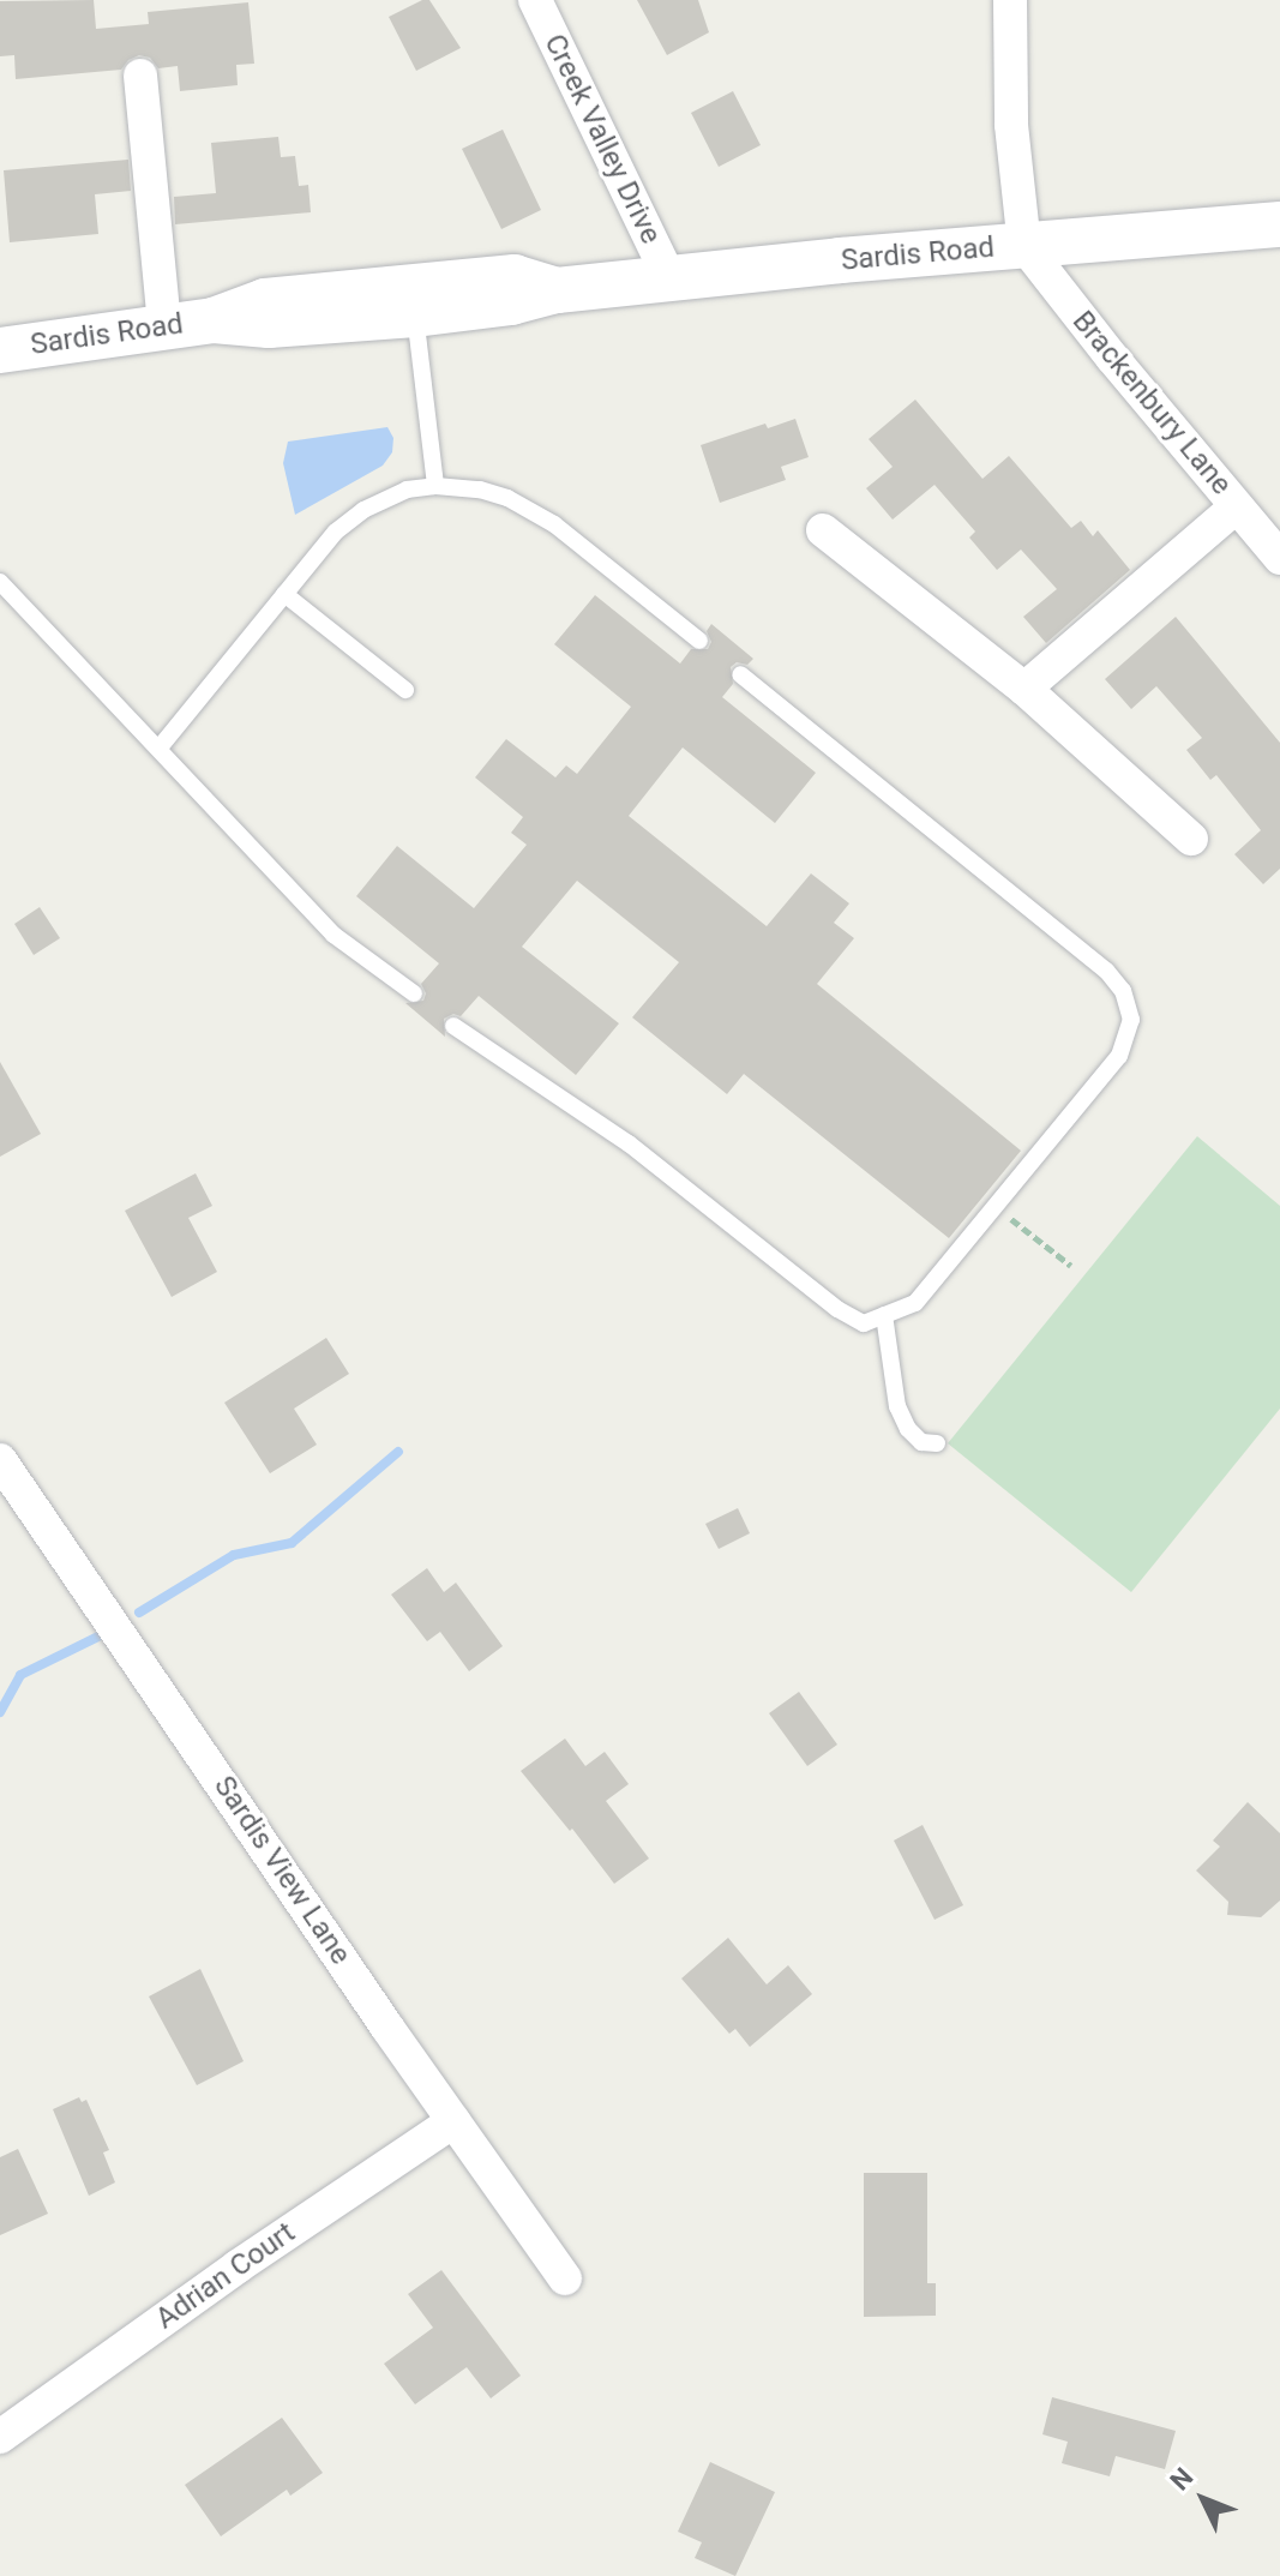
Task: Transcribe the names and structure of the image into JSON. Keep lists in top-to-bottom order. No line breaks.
{"streets":{"main road":["Sardis Road"],"street":["Creek Valley Drive","Brackenbury Lane","Sardis View Lane","Adrian Court"]},"crossings":[["Creek Valley Drive","Sardis Road"],["Sardis Road","Brackenbury Lane"],["Sardis View Lane","Adrian Court"]],"north":"top left"}
